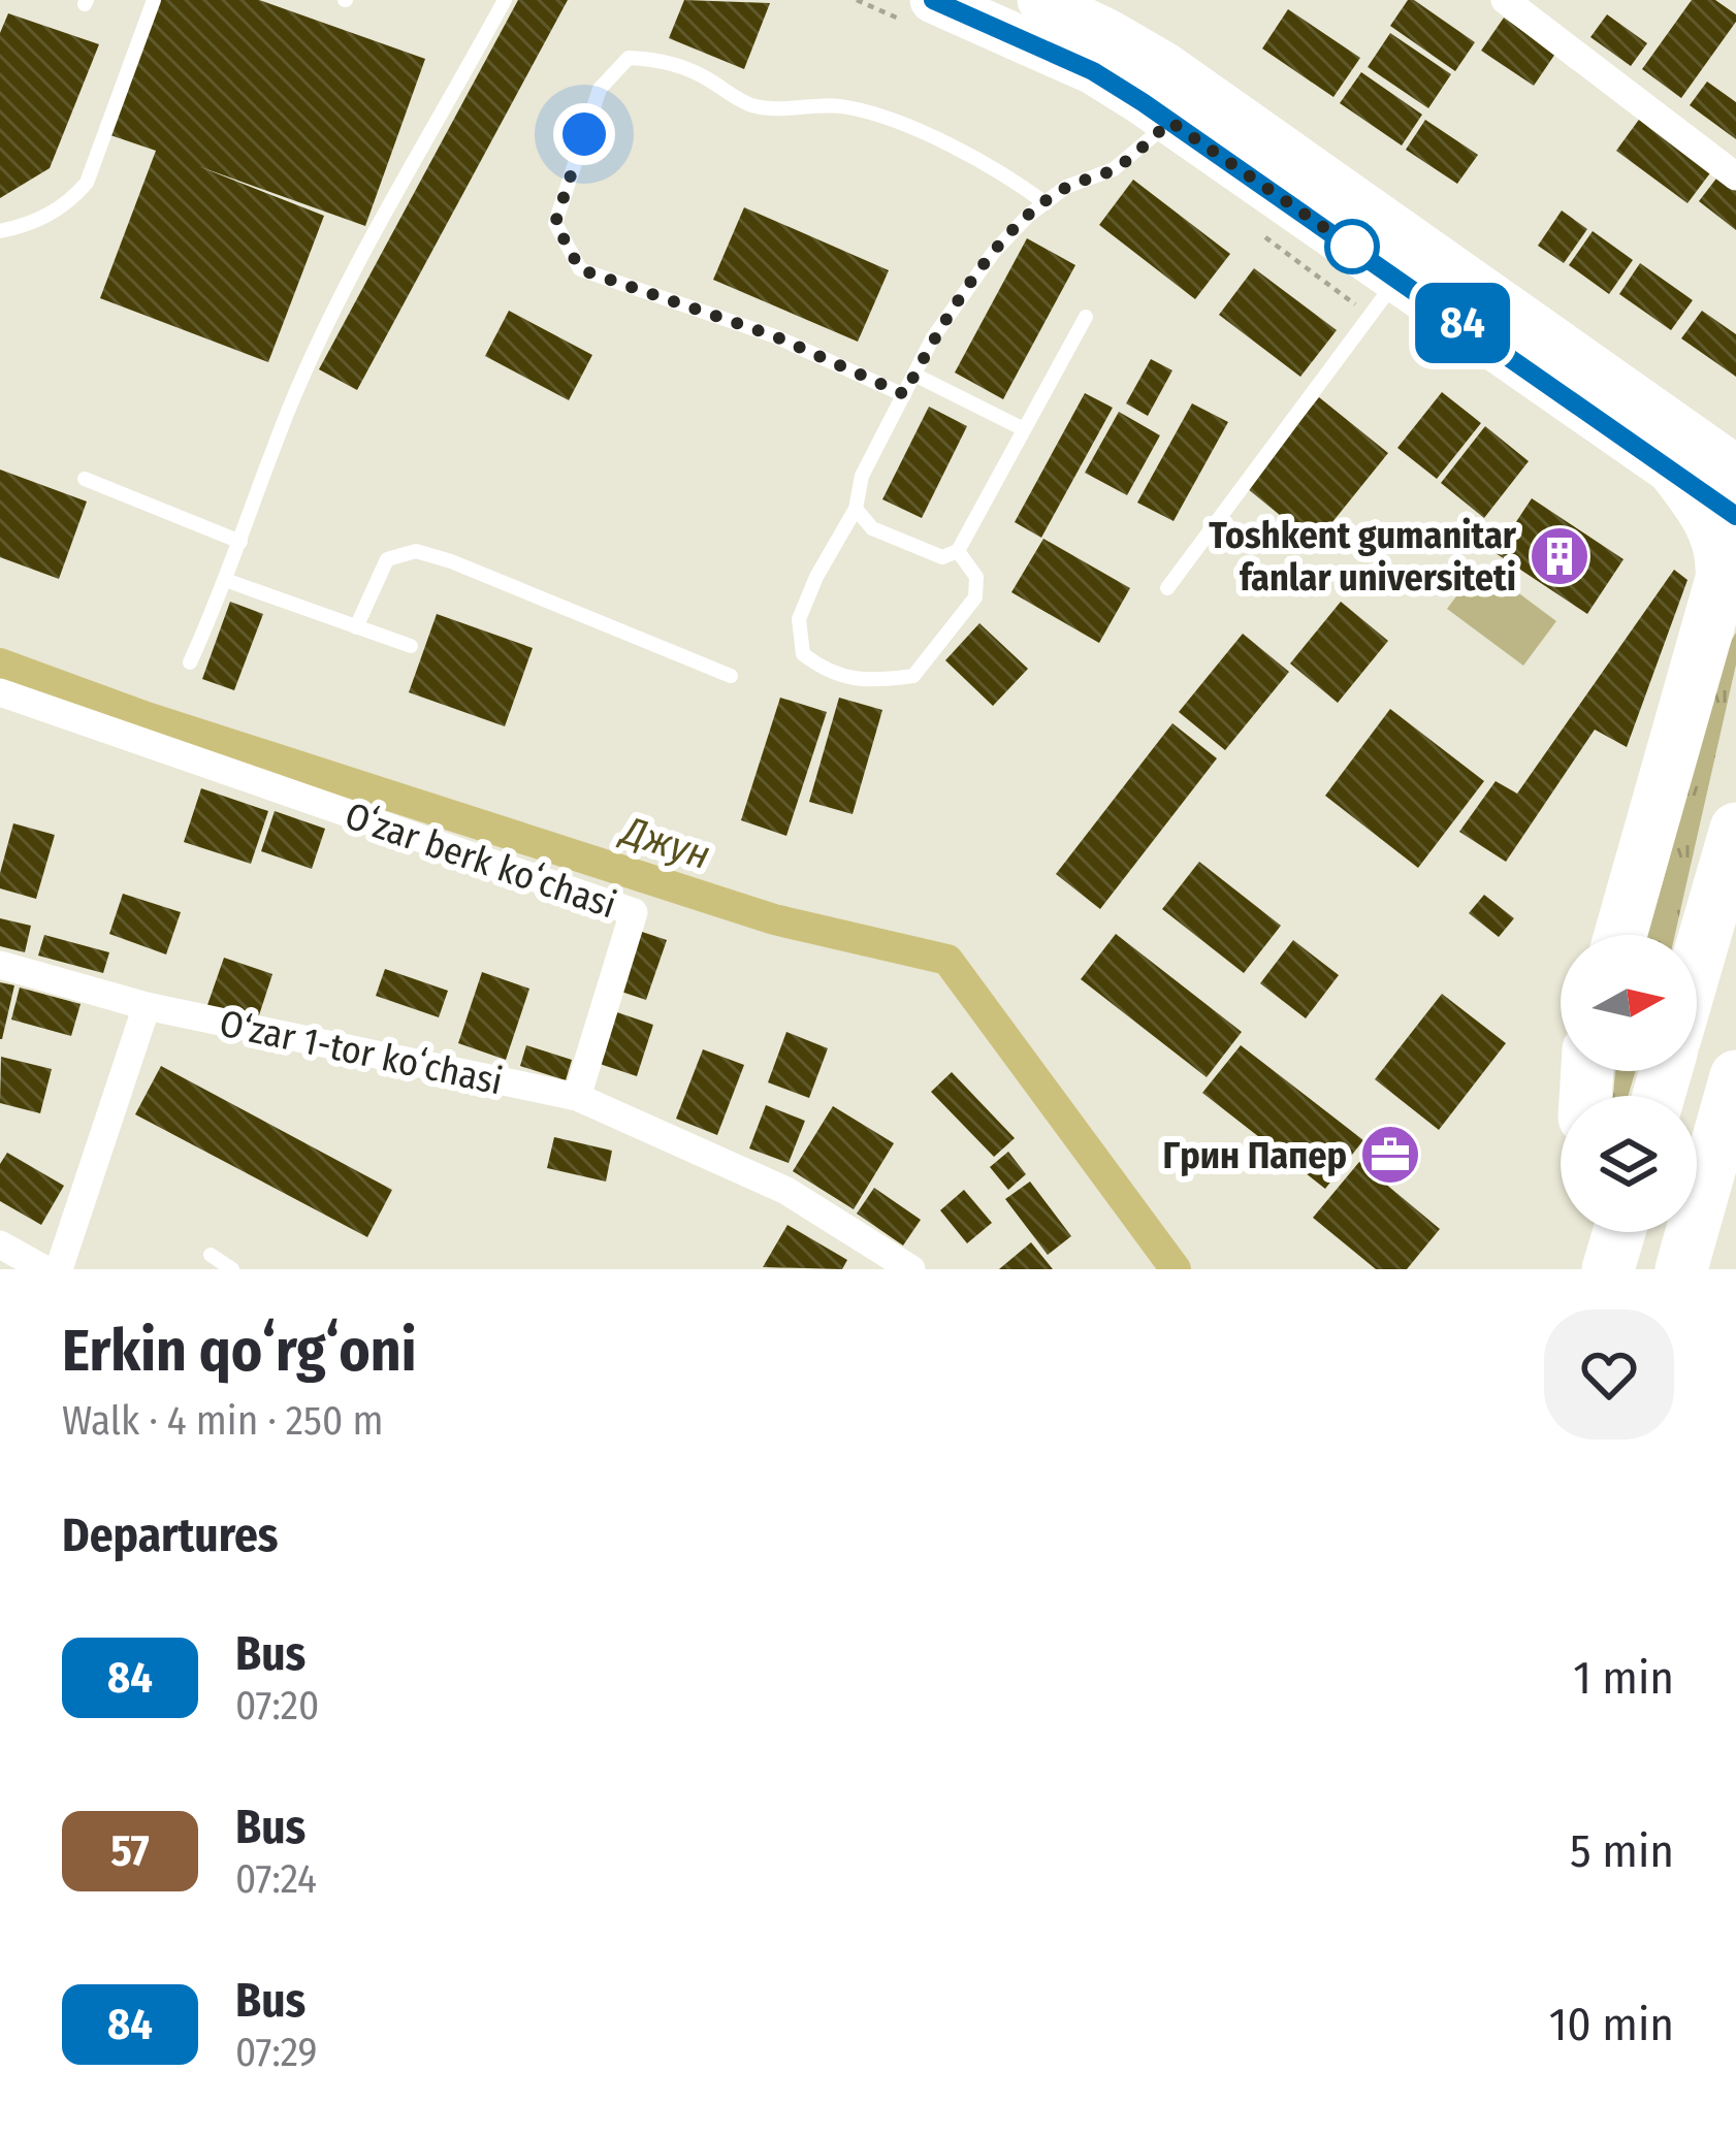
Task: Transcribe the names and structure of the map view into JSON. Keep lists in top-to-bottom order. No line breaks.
{"streets":{"street":["Oʻzar berk koʻchasi","O‘zar 1-tor koʻchasi"]},"crossings":[["Oʻzar berk koʻchasi","O‘zar 1-tor koʻchasi"]],"water":["Джун"],"places":{"building":["Toshkent gumanitar fanlar universiteti"],"office":["Грин Папер"]},"lines":["bus line 84"],"north":"right","page":{"on_map":"84","heading":[["Erkin qoʻrgʻoni","Walk · 4 min · 250 m"],"Departures"],"list":[{"mark":"84","name":"Bus","note":"07:20","value":"1 min"},{"mark":"57","name":"Bus","note":"07:24","value":"5 min"},{"mark":"84","name":"Bus","note":"07:29","value":"10 min"}]}}
